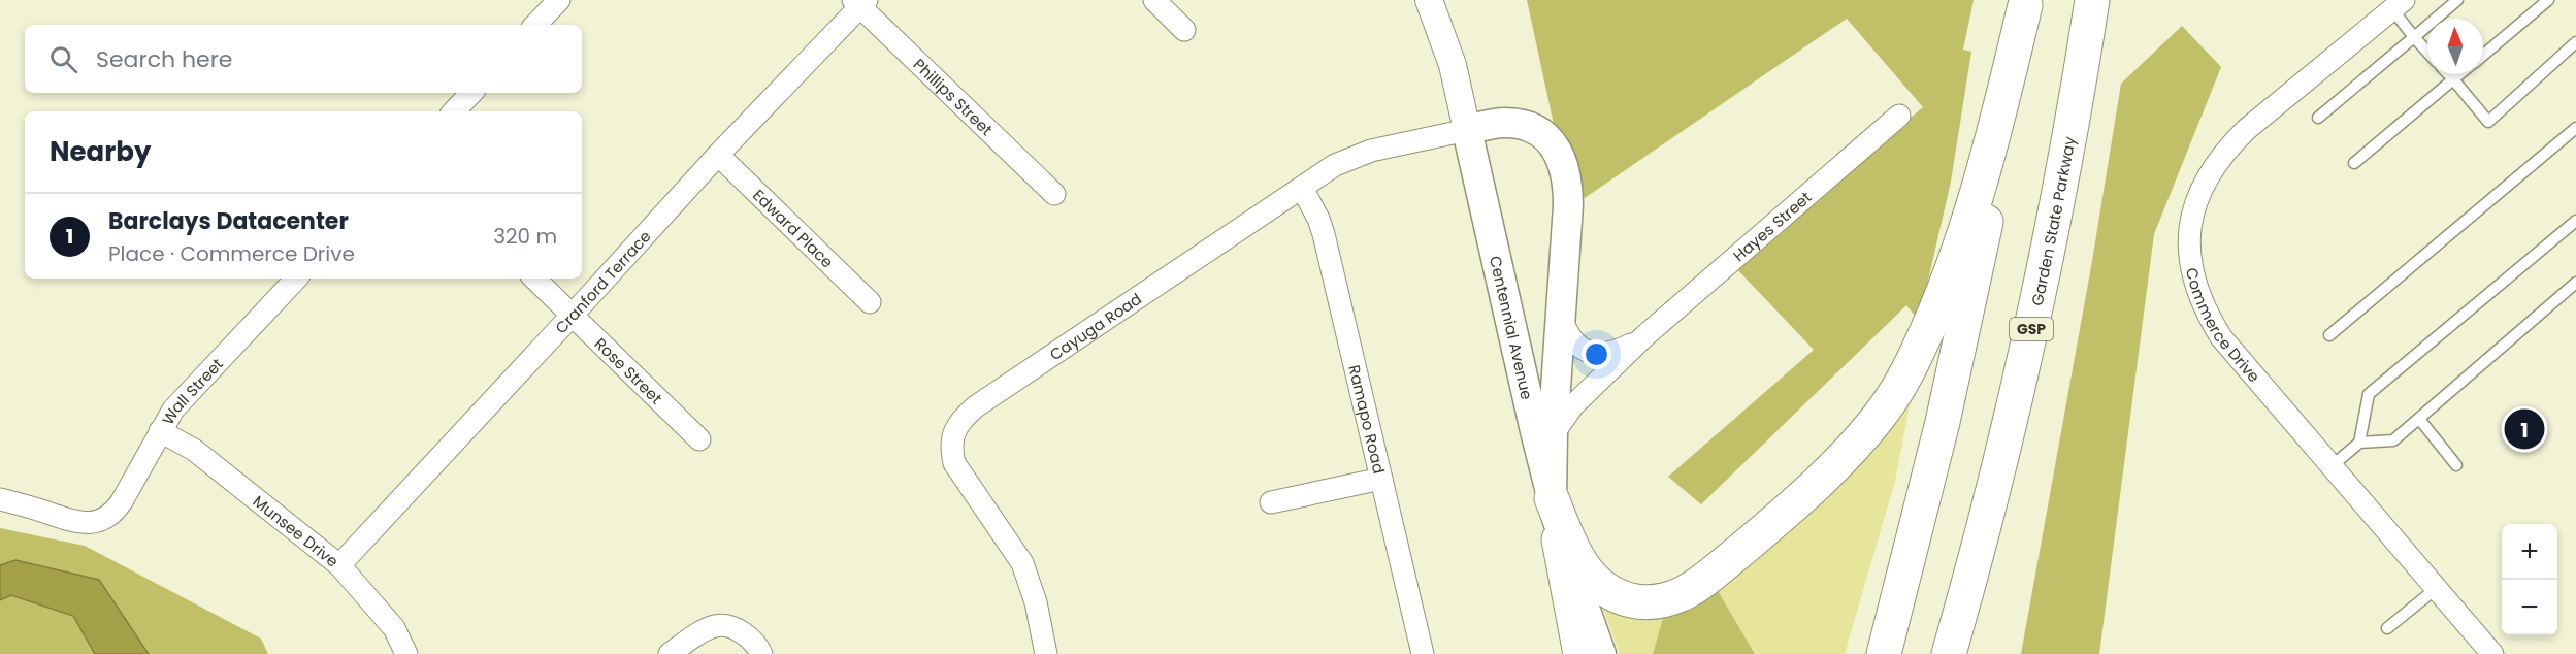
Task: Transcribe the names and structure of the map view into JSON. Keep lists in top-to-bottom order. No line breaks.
{"streets":{"highway":["Garden State Parkway","GSP"],"main road":["Centennial Avenue"],"street":["Phillips Street","Hayes Street","Edward Place","Cranford Terrace","Commerce Drive","Cayuga Road","Rose Street","Wall Street","Ramapo Road","Munsee Drive"]},"crossings":[["Phillips Street","Cranford Terrace"],["Edward Place","Cranford Terrace"],["Cranford Terrace","Rose Street"],["Cranford Terrace","Munsee Drive"],["Cayuga Road","Centennial Avenue"],["Cayuga Road","Ramapo Road"],["Wall Street","Munsee Drive"]],"north":"top","page":{"search":"Search here","heading":"Nearby","list":[{"mark":"1","name":"Barclays Datacenter","note":"Place · Commerce Drive","value":"320 m"}],"pins":"1","map_buttons":["+","−"]}}
